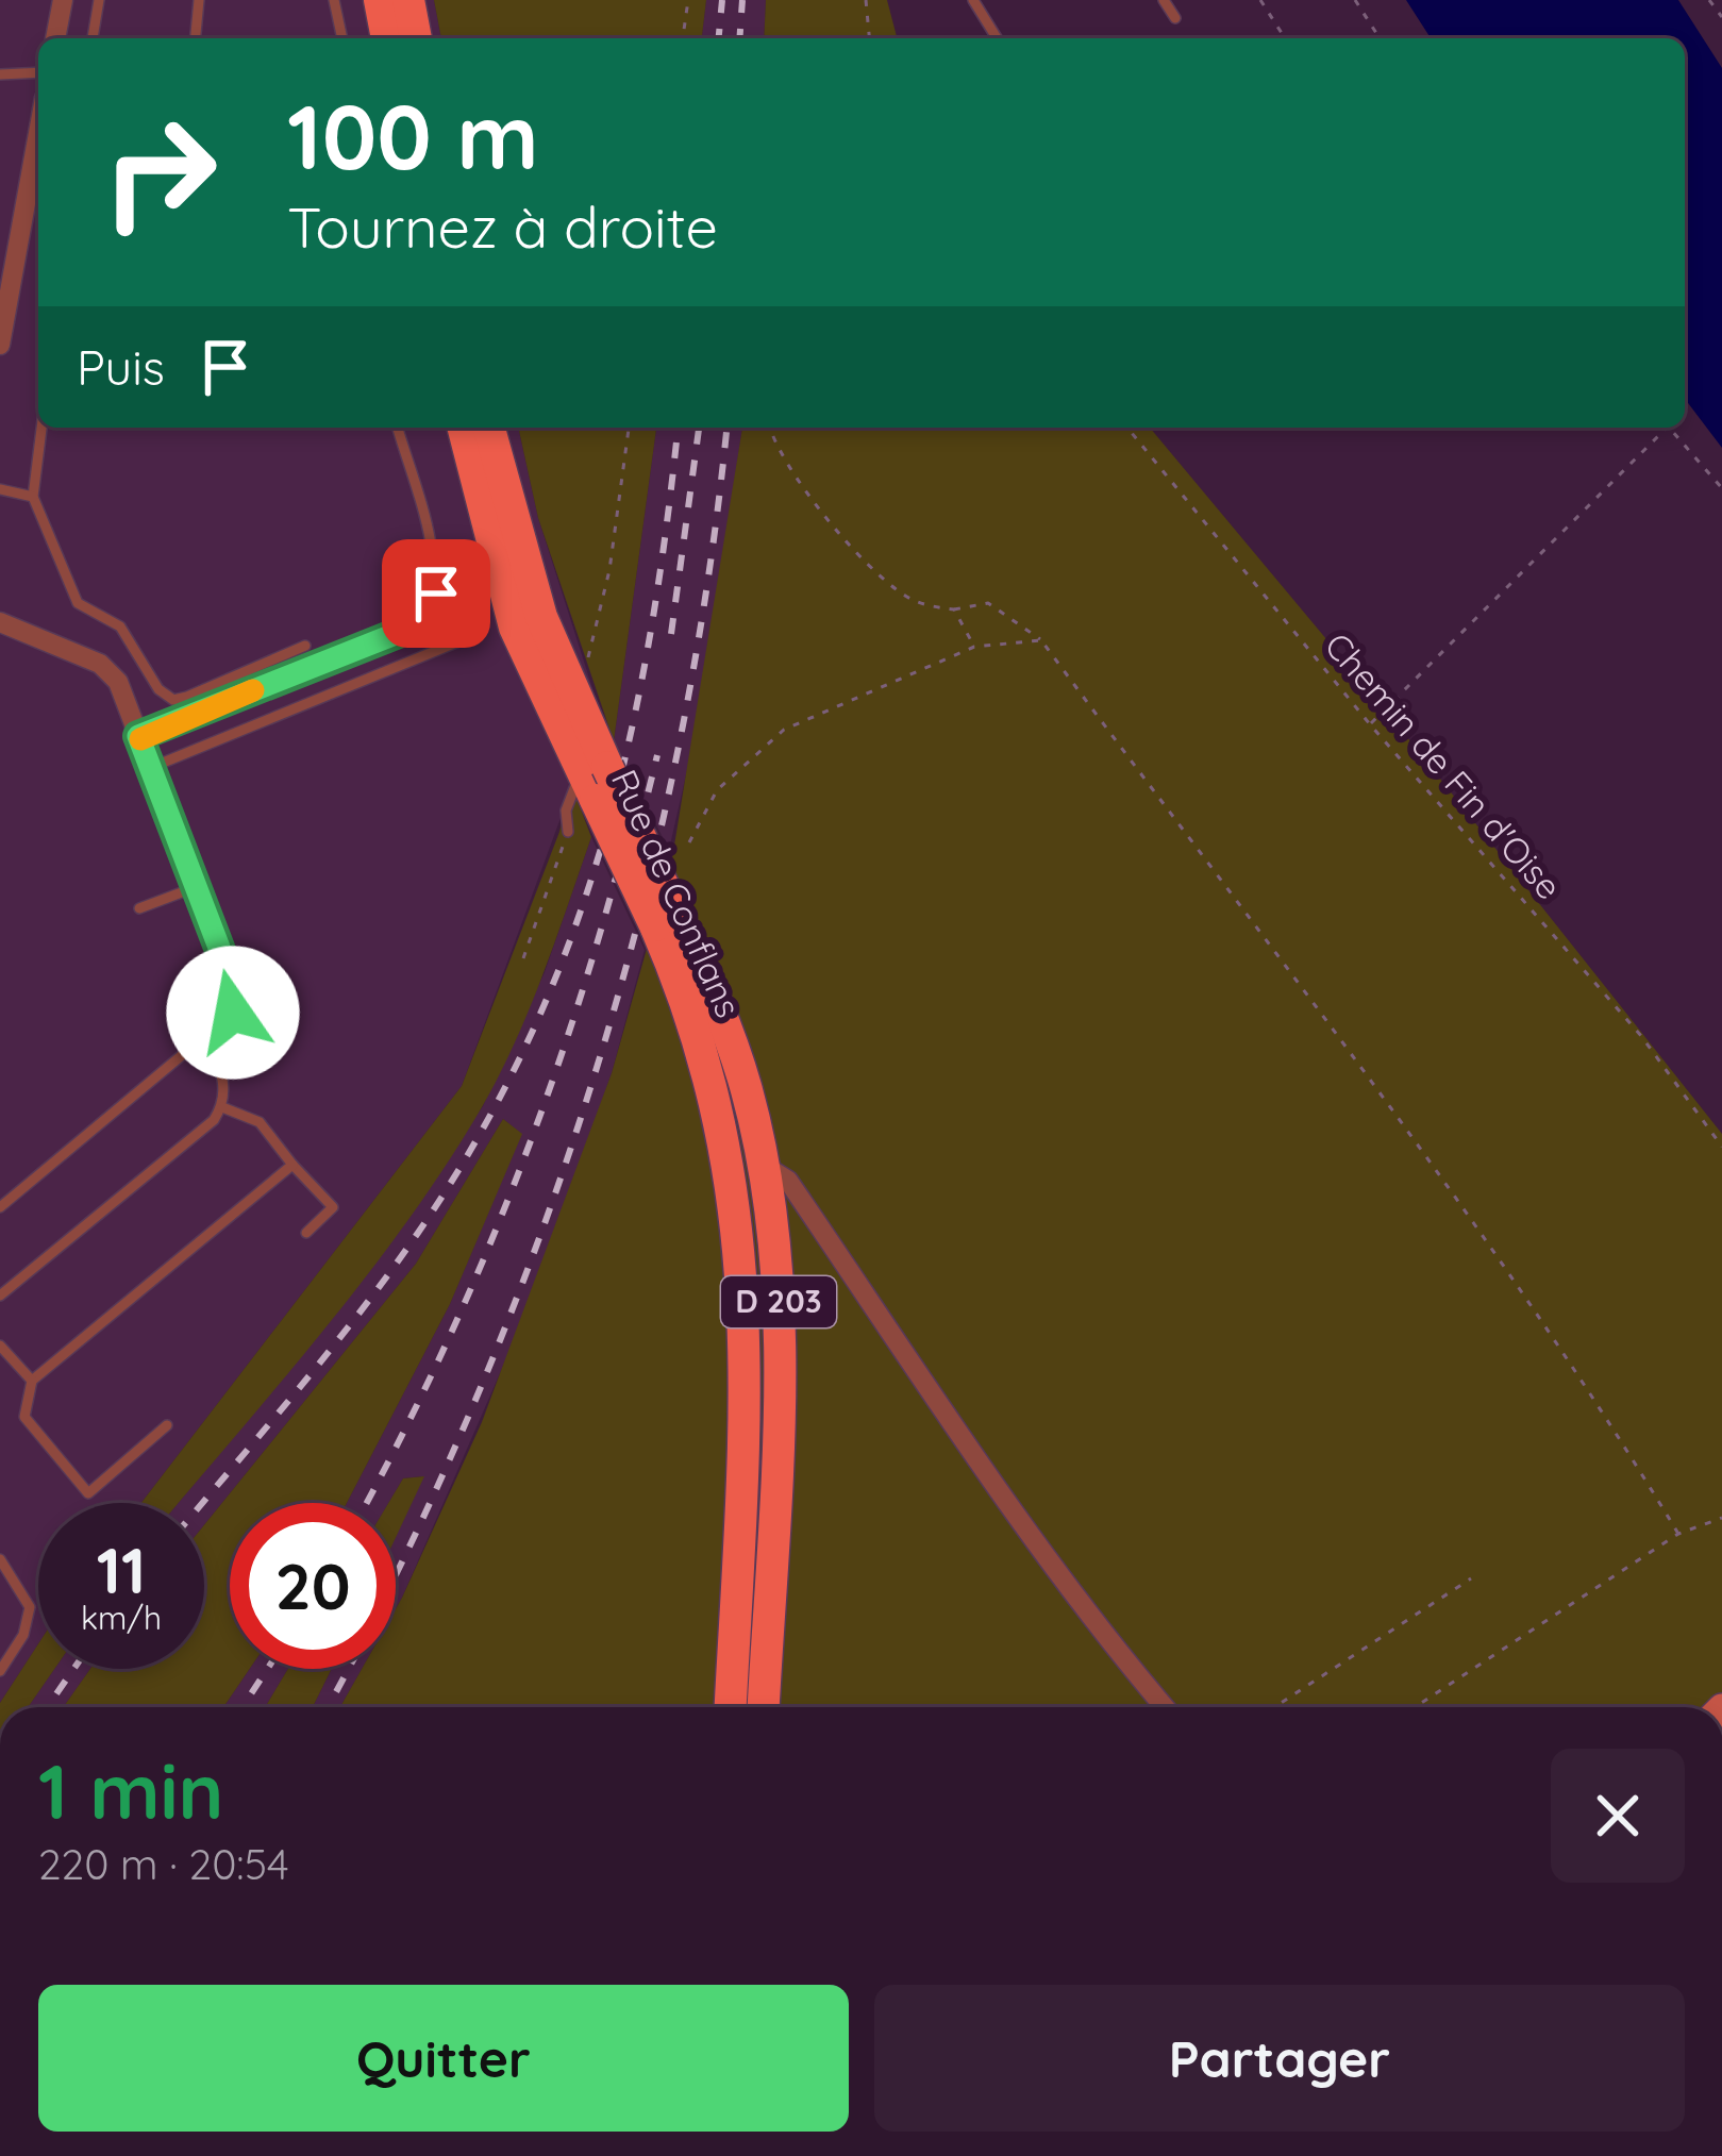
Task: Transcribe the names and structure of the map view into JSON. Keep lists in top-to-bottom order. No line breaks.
{"streets":{"main road":["Rue de Conflans","D 203"],"path":["Chemin de Fin d'Oise"]},"page":{"turn":["100 m","Tournez à droite"],"then":"Puis","speed":"11 km/h","limit":"20","heading":["1 min","220 m · 20:54"],"buttons":["Quitter","Partager"]}}
